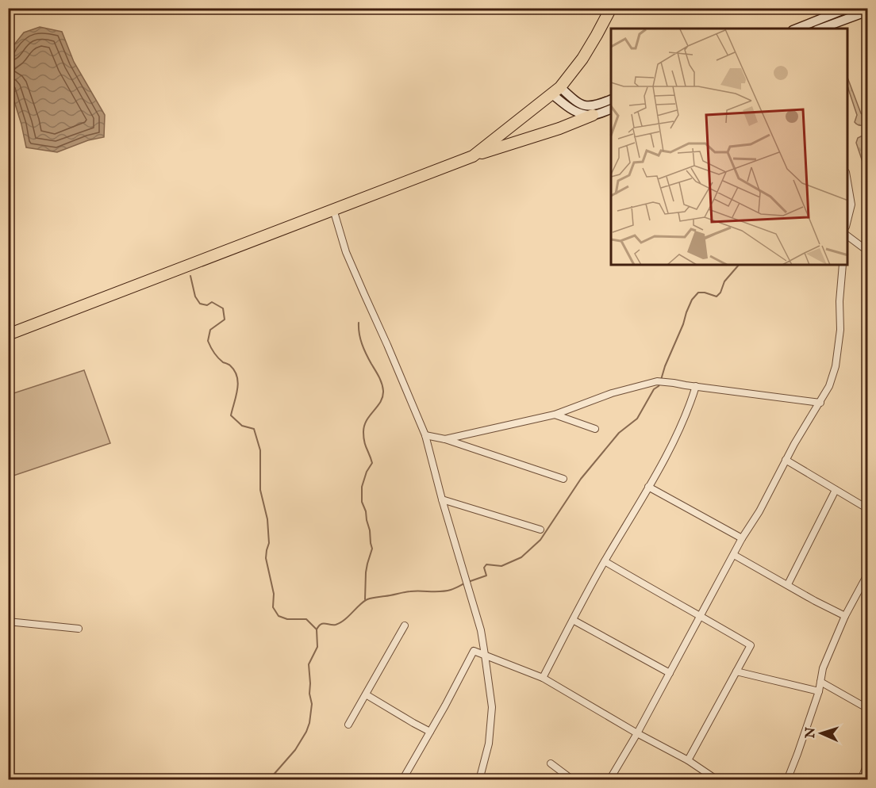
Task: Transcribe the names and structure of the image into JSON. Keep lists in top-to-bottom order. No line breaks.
{"north":"left"}
